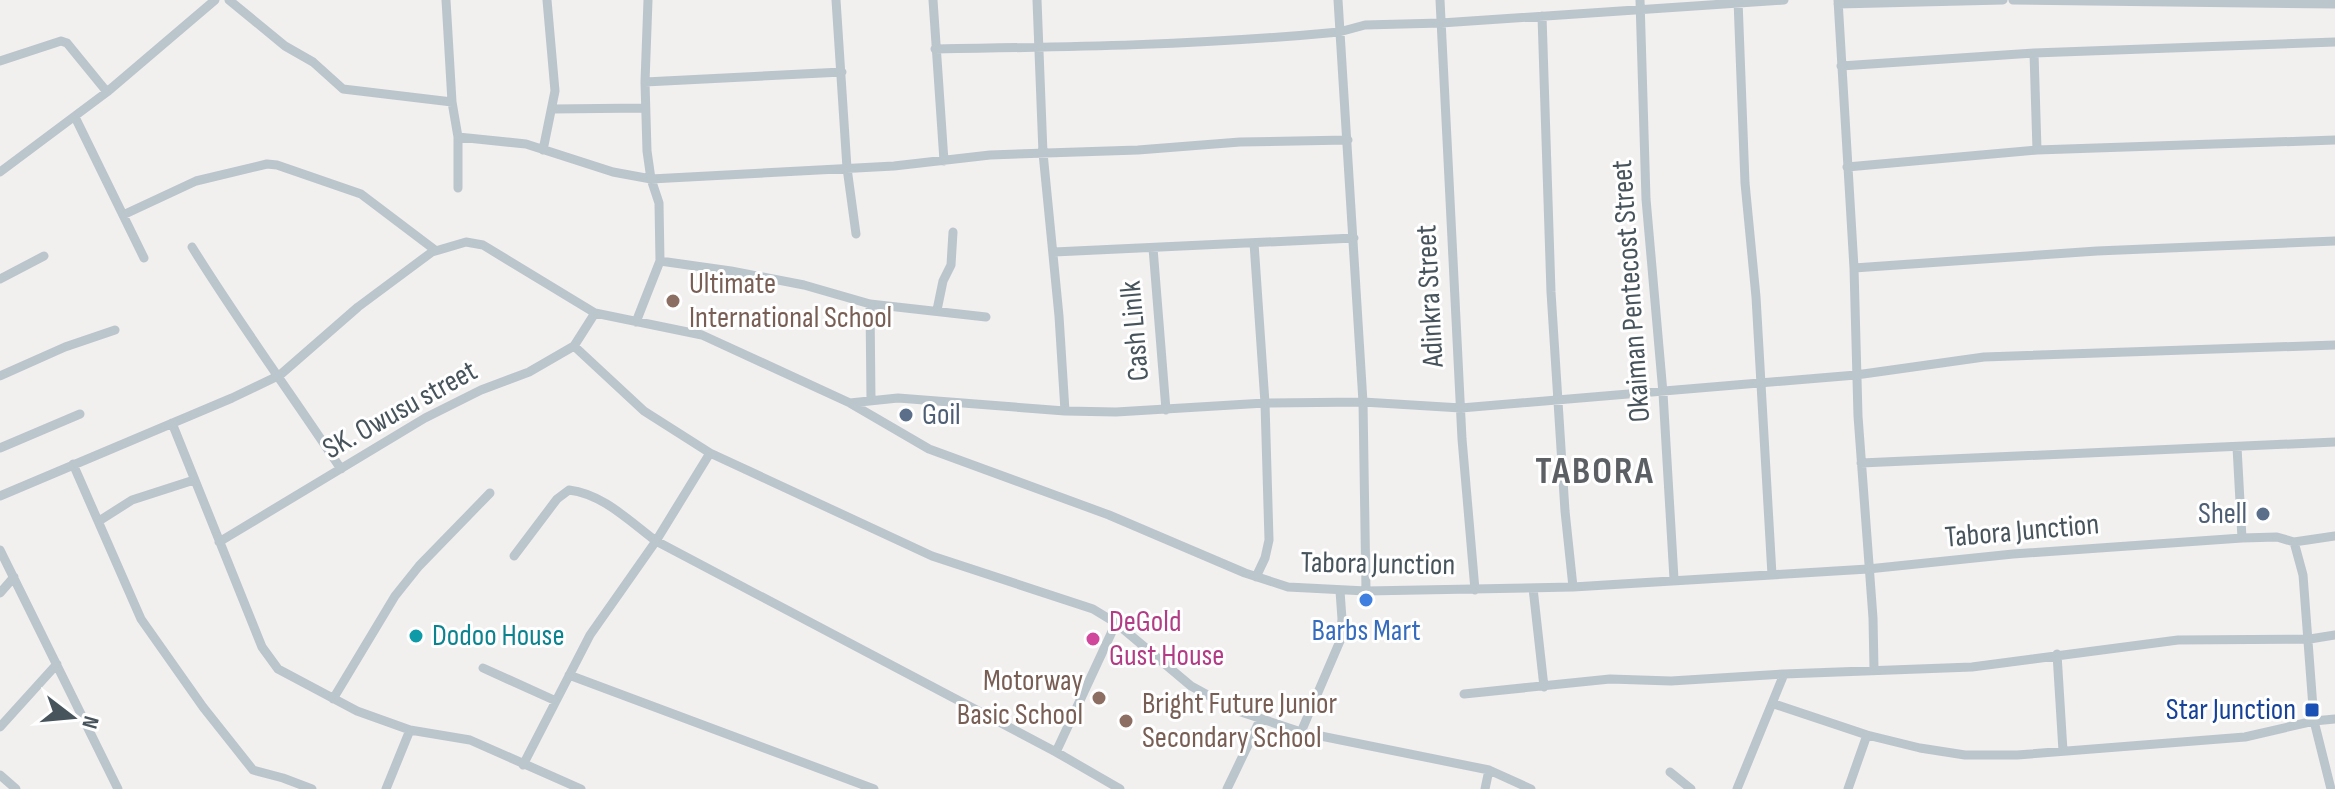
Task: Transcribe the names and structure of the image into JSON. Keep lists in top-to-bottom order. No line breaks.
{"streets":{"street":["Okaiman Pentecost Street","Adinkra Street","Cash Linlk","SK. Owusu street","Tabora Junction"]},"crossings":[["Okaiman Pentecost Street","Tabora Junction"],["Adinkra Street","Tabora Junction"],["SK. Owusu street","Tabora Junction"]],"districts":["TABORA"],"places":{"other":["Ultimate International School","Goil","Shell","Barbs Mart","Dodoo House","DeGold Gust House","Motorway Basic School","Bright Future Junior Secondary School"],"transit":["Star Junction"]},"north":"right"}
